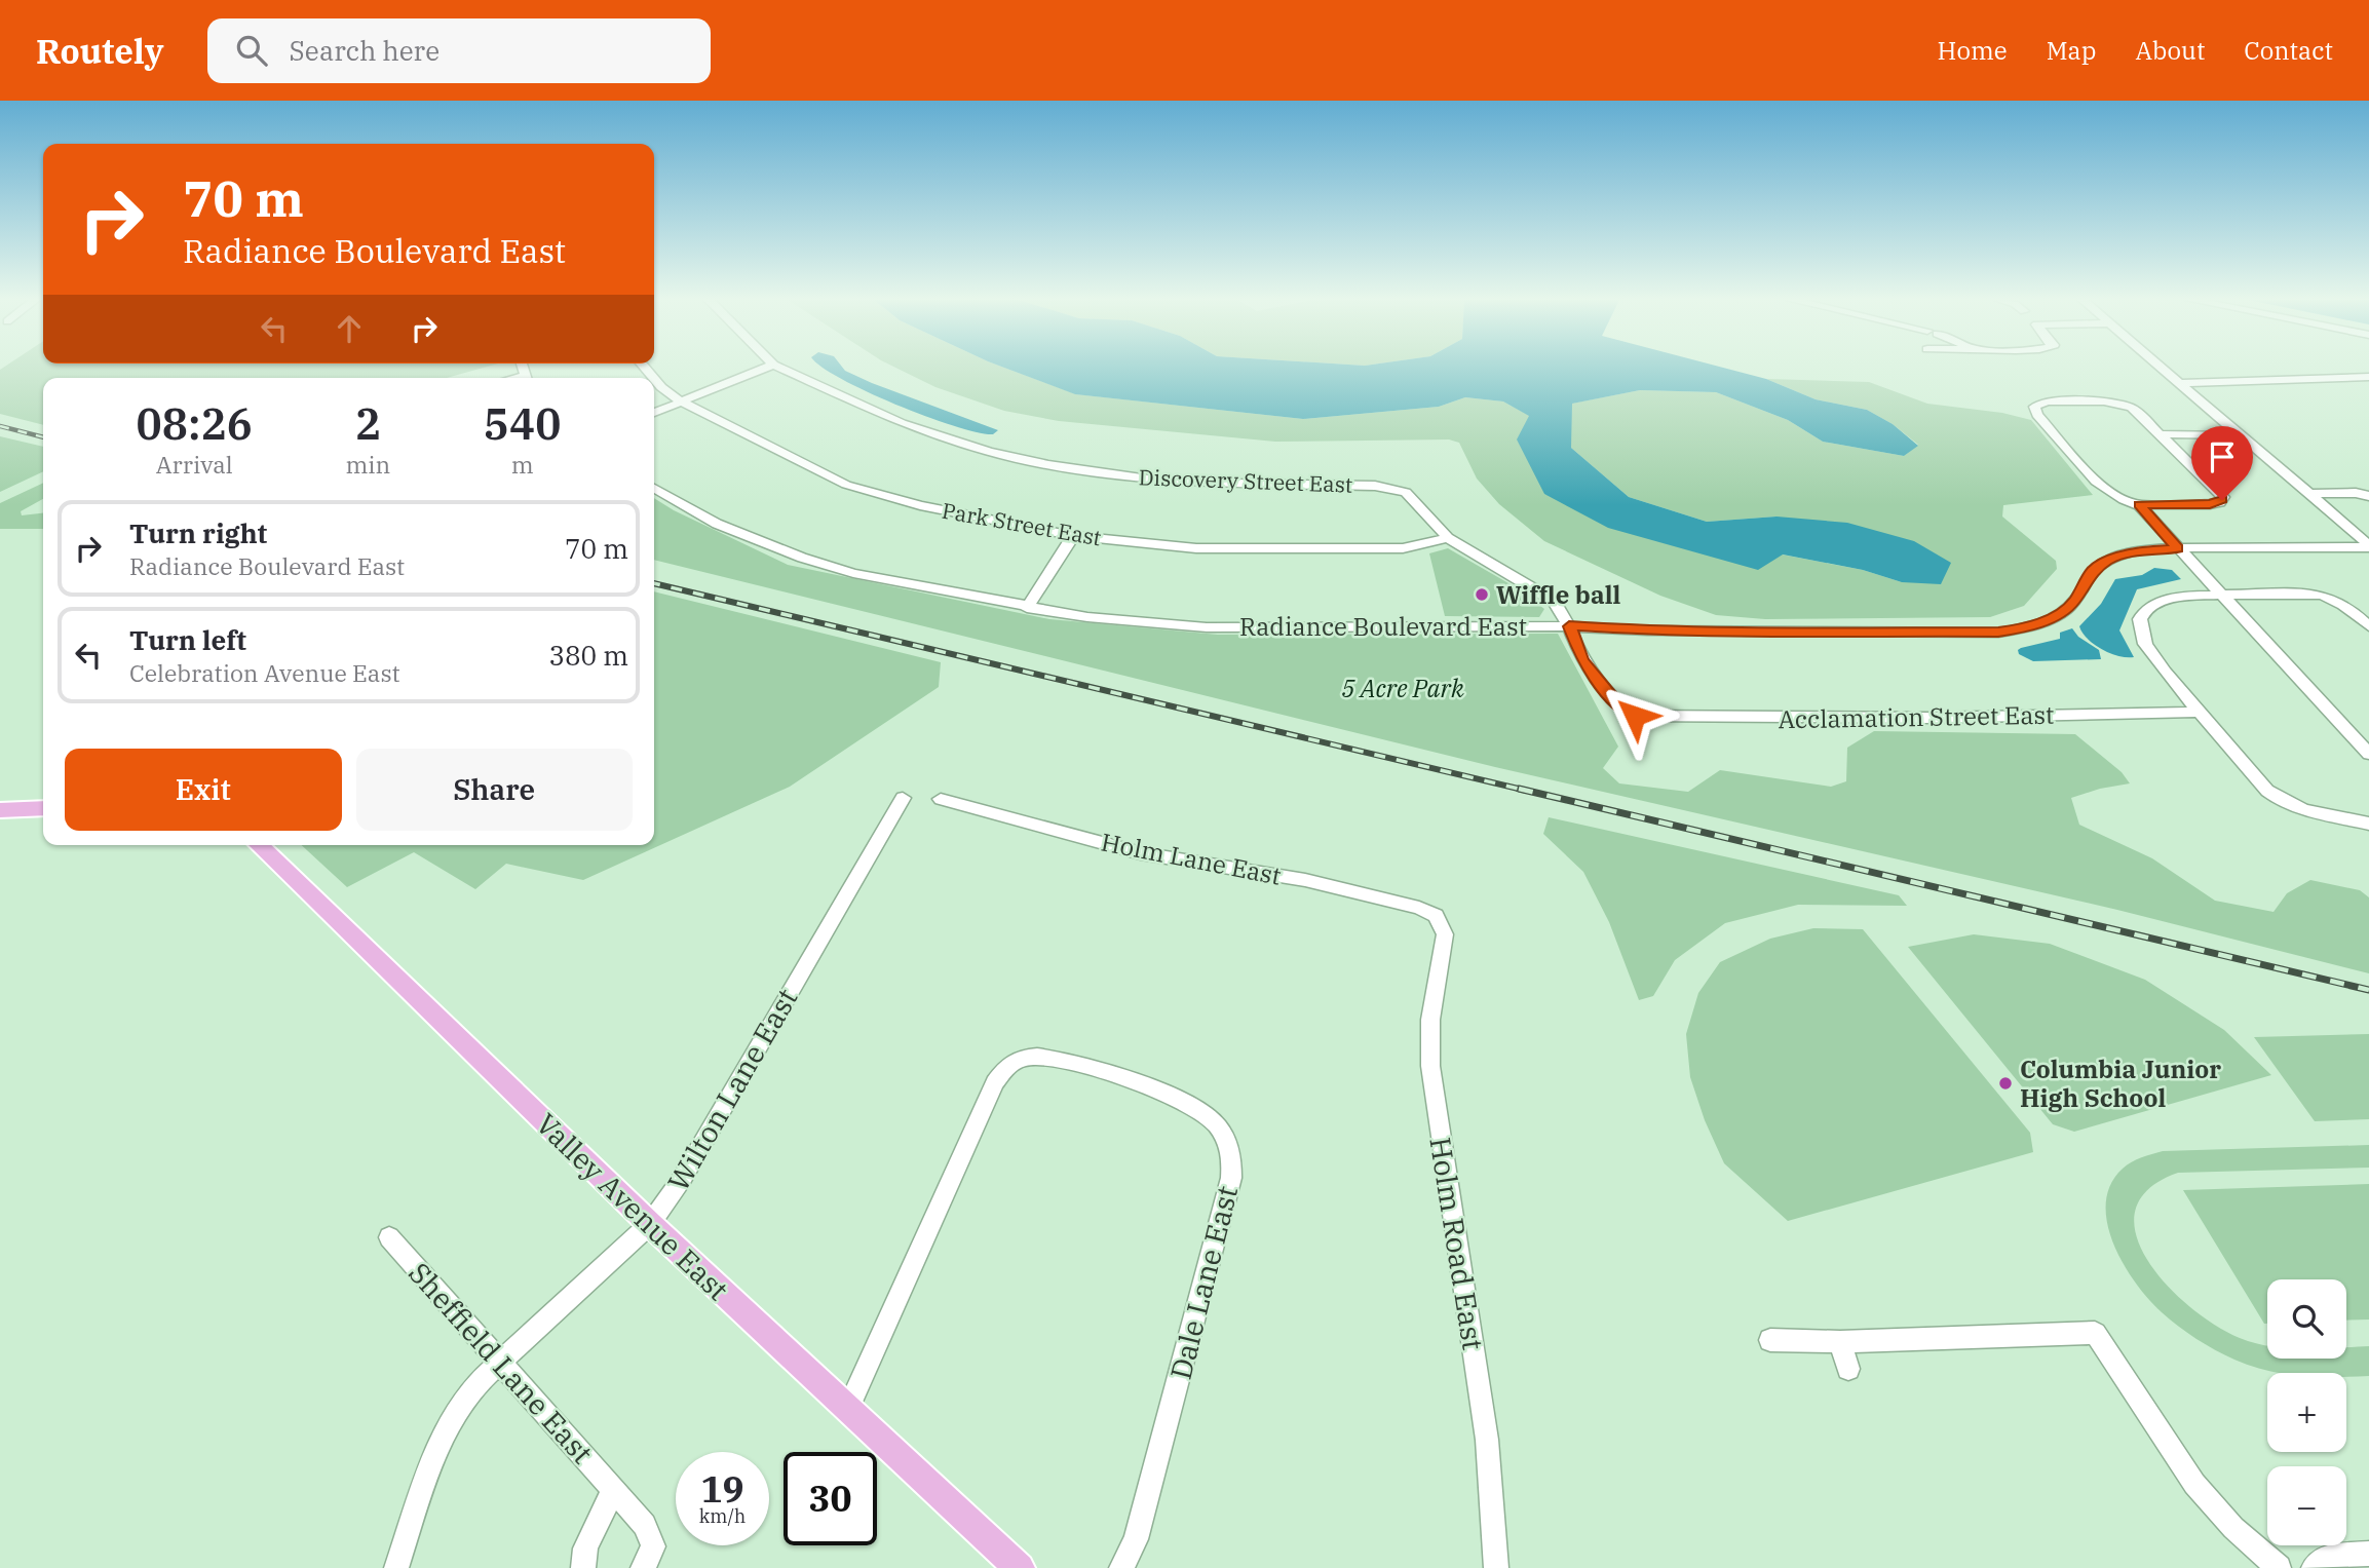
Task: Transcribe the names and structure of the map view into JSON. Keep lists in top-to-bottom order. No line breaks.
{"streets":{"main road":["Valley Avenue East"],"street":["Discovery Street East","Park Street East","Radiance Boulevard East","Acclamation Street East","Holm Lane East","Wilton Lane East","Holm Road East","Dale Lane East","Sheffield Lane East"]},"crossings":[["Discovery Street East","Park Street East"],["Radiance Boulevard East","Acclamation Street East"],["Holm Lane East","Holm Road East"],["Wilton Lane East","Valley Avenue East"],["Wilton Lane East","Sheffield Lane East"],["Valley Avenue East","Dale Lane East"]],"parks":["5 Acre Park"],"places":["Wiffle ball","Columbia Junior High School"],"page":{"header":"Routely","search":"Search here","nav":["Home","Map","About","Contact"],"turn":["70 m","Radiance Boulevard East"],"eta":["08:26","Arrival","2","min","540","m"],"list":[{"name":"Turn right","note":"Radiance Boulevard East","value":"70 m"},{"name":"Turn left","note":"Celebration Avenue East","value":"380 m"}],"buttons":["Exit","Share"],"map_buttons":["+","−"],"speed":"19 km/h","limit":"30"}}
